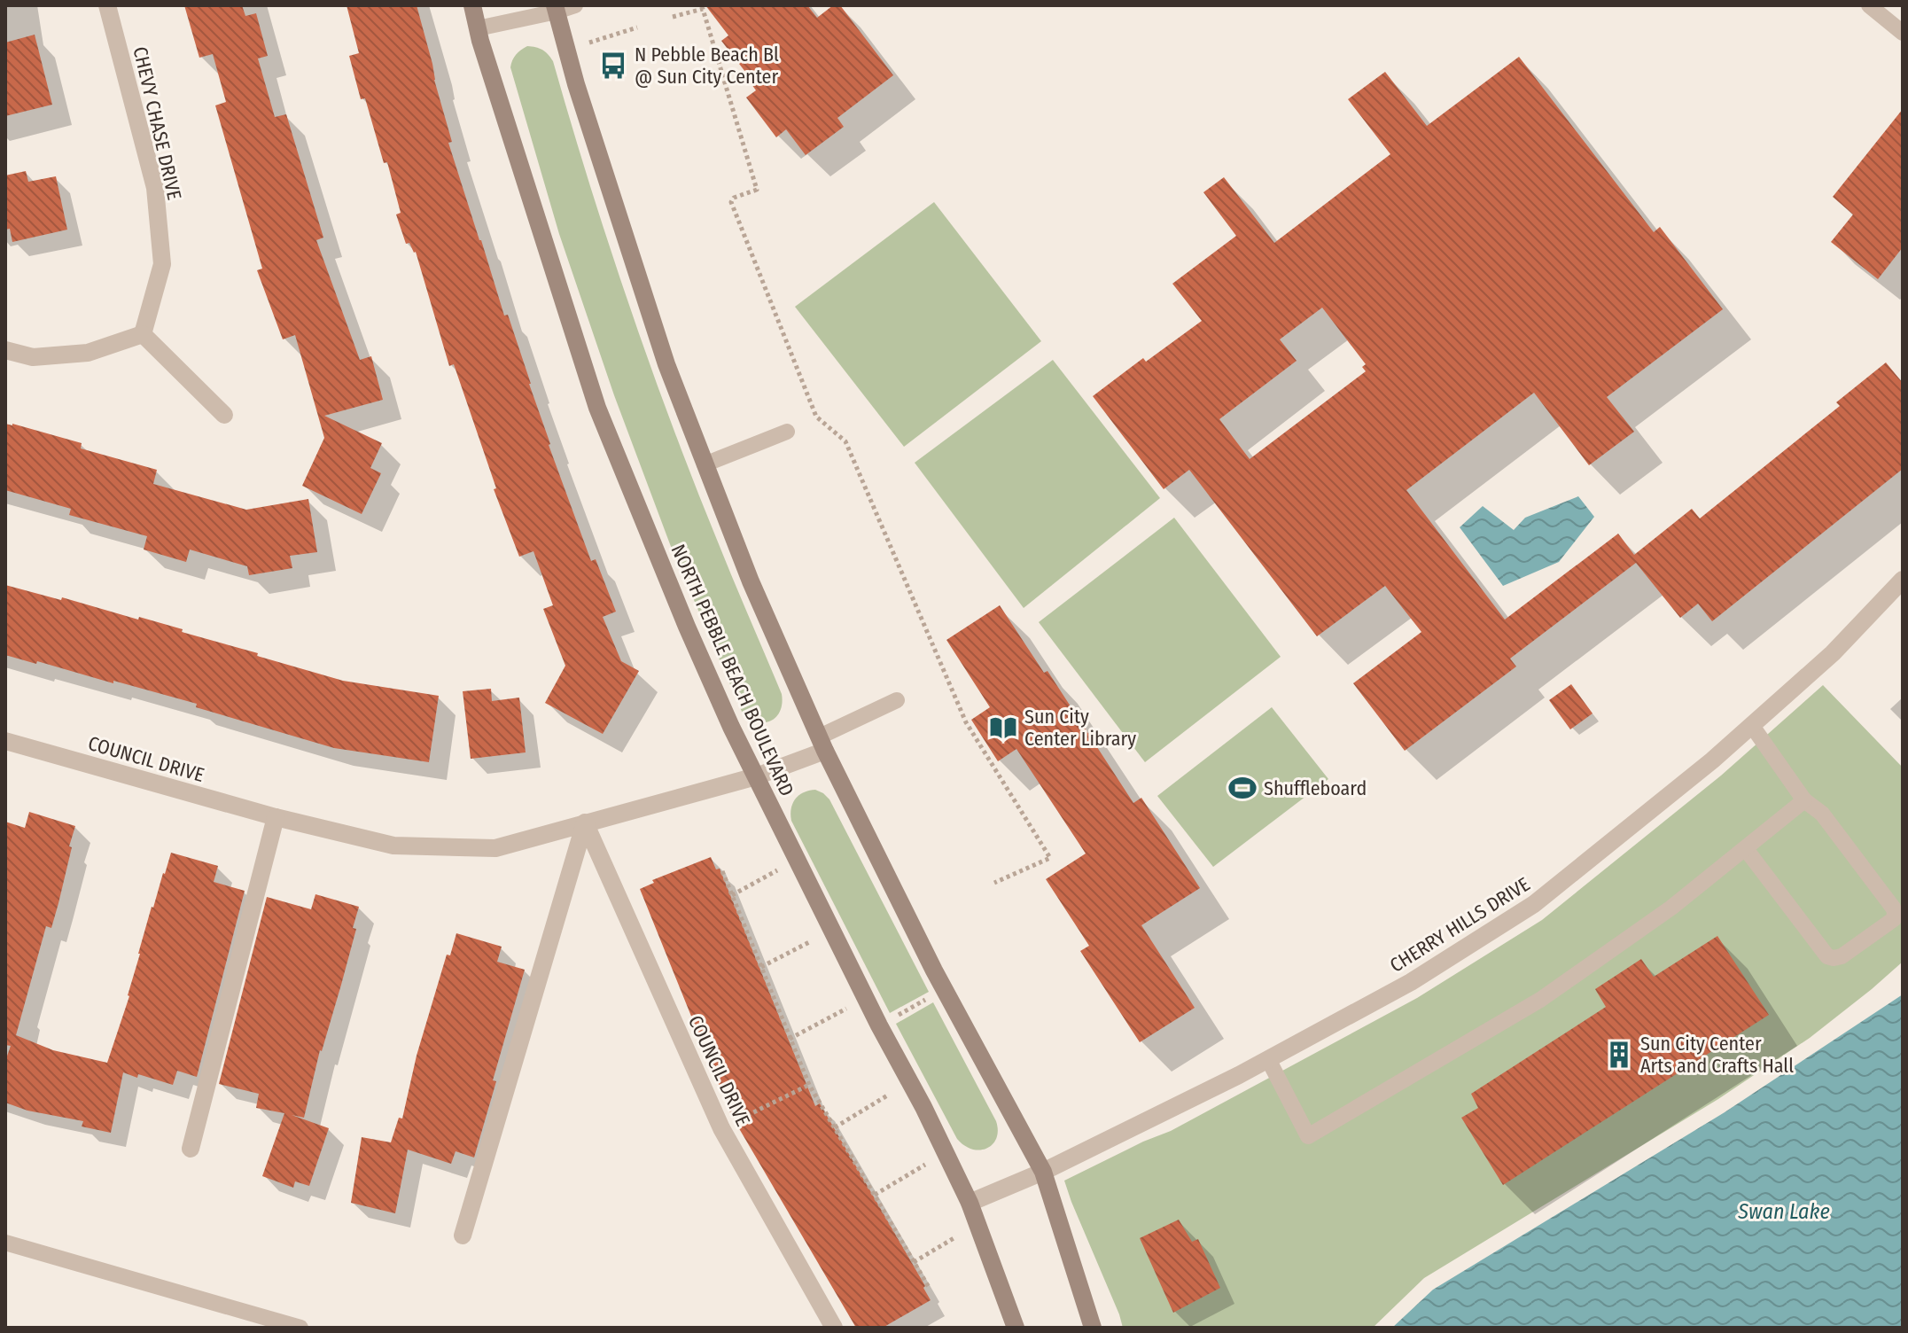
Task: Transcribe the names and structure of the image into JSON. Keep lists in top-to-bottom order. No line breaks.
{"streets":{"street":["CHEVY CHASE DRIVE","NORTH PEBBLE BEACH BOULEVARD","COUNCIL DRIVE","CHERRY HILLS DRIVE"]},"crossings":[["NORTH PEBBLE BEACH BOULEVARD","COUNCIL DRIVE"],["NORTH PEBBLE BEACH BOULEVARD","CHERRY HILLS DRIVE"]],"water":["Swan Lake"],"places":{"bus stop":["N Pebble Beach Bl @ Sun City Center"],"library":["Sun City Center Library"],"sports":["Shuffleboard"],"building":["Sun City Center Arts and Crafts Hall"]}}
